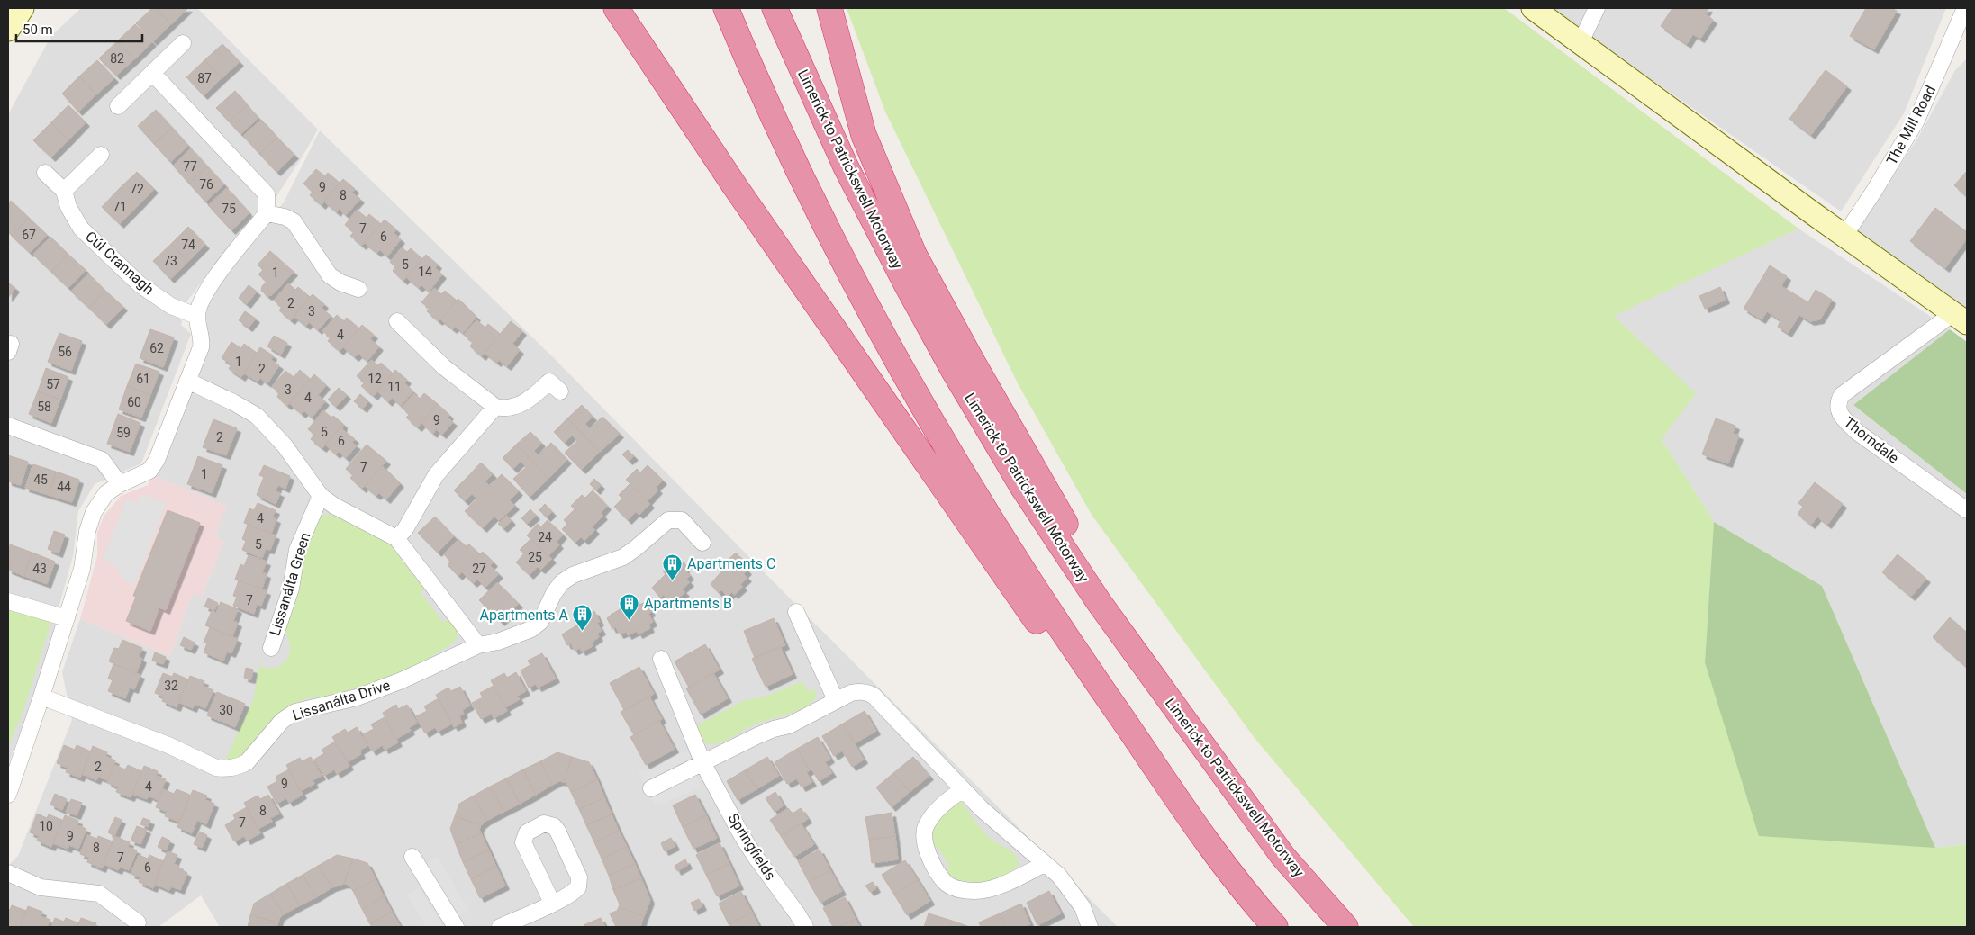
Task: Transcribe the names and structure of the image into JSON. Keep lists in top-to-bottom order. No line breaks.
{"streets":{"highway":["Limerick to Patrickswell Motorway"],"street":["The Mill Road","Cúl Crannagh","Thorndale","Lissanálta Green","Lissanálta Drive","Springfields"]},"places":{"building":["Apartments C","Apartments B","Apartments A"]},"house_numbers":["82","87","77","76","9","72","8","71","75","7","67","6","74","73","5","14","1","2","3","4","62","56","1","2","61","12","57","11","3","4","60","58","9","5","59","2","6","7","1","45","44","4","24","5","25","43","27","7","32","30","2","9","4","8","7","10","9","8","7","6"],"scale_bar":"50 m"}
